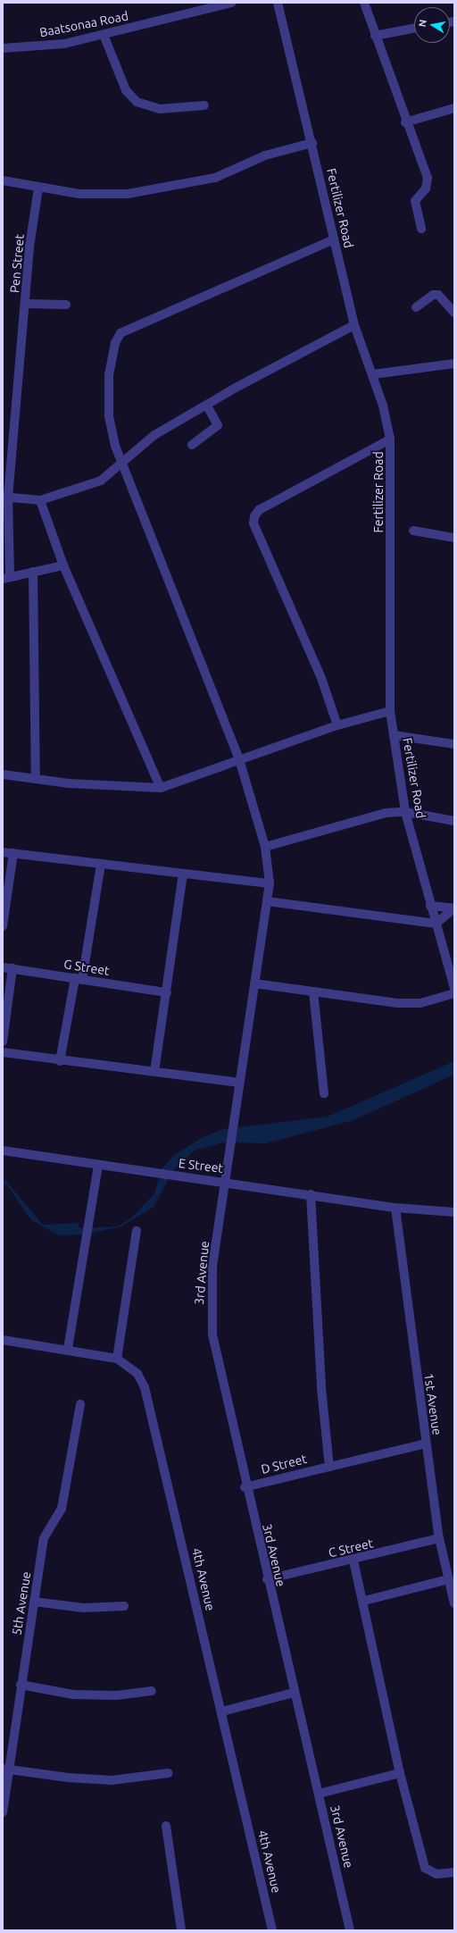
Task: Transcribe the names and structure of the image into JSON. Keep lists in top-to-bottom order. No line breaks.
{"streets":{"street":["Baatsonaa Road","Fertilizer Road","Pen Street","G Street","E Street","3rd Avenue","1st Avenue","D Street","C Street","4th Avenue","5th Avenue"]},"crossings":[["Fertilizer Road","3rd Avenue"],["E Street","3rd Avenue"],["E Street","1st Avenue"],["3rd Avenue","D Street"],["3rd Avenue","C Street"],["1st Avenue","D Street"],["1st Avenue","C Street"]],"north":"left"}
